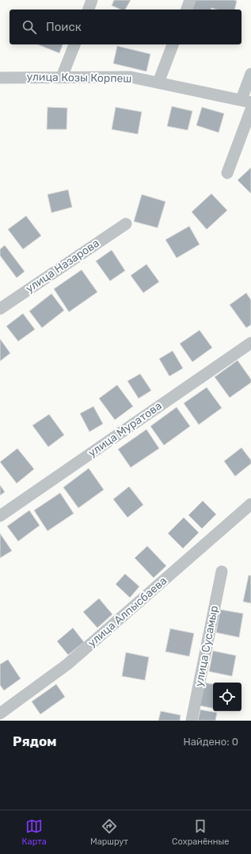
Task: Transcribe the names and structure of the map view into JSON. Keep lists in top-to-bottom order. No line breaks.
{"streets":{"street":["улица Козы Корпеш","улица Назарова","улица Муратова","улица Алпысбаева","улица Сусамыр"]},"page":{"search":"Поиск","heading":["Рядом","Найдено: 0"],"nav":["Карта","Маршрут","Сохранённые"]}}
